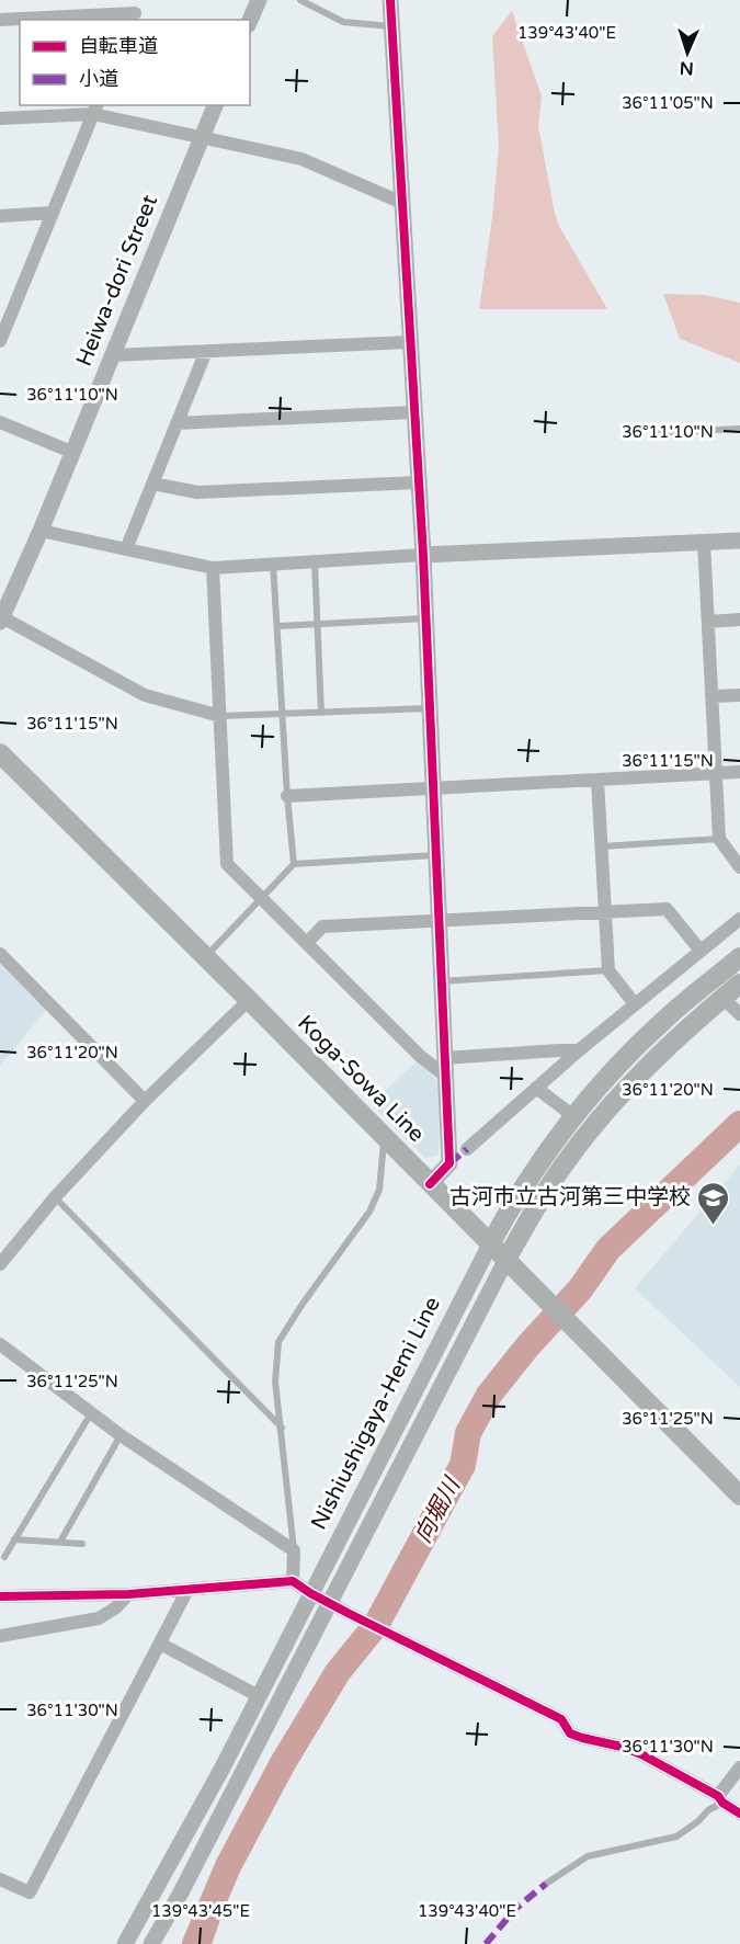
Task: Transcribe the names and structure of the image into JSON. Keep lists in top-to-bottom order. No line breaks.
{"streets":{"main road":["Koga-Sowa Line","Nishiushigaya-Hemi Line"],"street":["Heiwa-dori Street"]},"crossings":[["Koga-Sowa Line","Nishiushigaya-Hemi Line"]],"water":["向堀川"],"places":{"school or university":["古河市立古河第三中学校"]},"legend":["自転車道","小道"],"north":"bottom","coordinates":["139°43'40\"E","36°11'05\"N","36°11'10\"N","36°11'15\"N","36°11'20\"N","36°11'25\"N","36°11'30\"N","139°43'45\"E"]}
